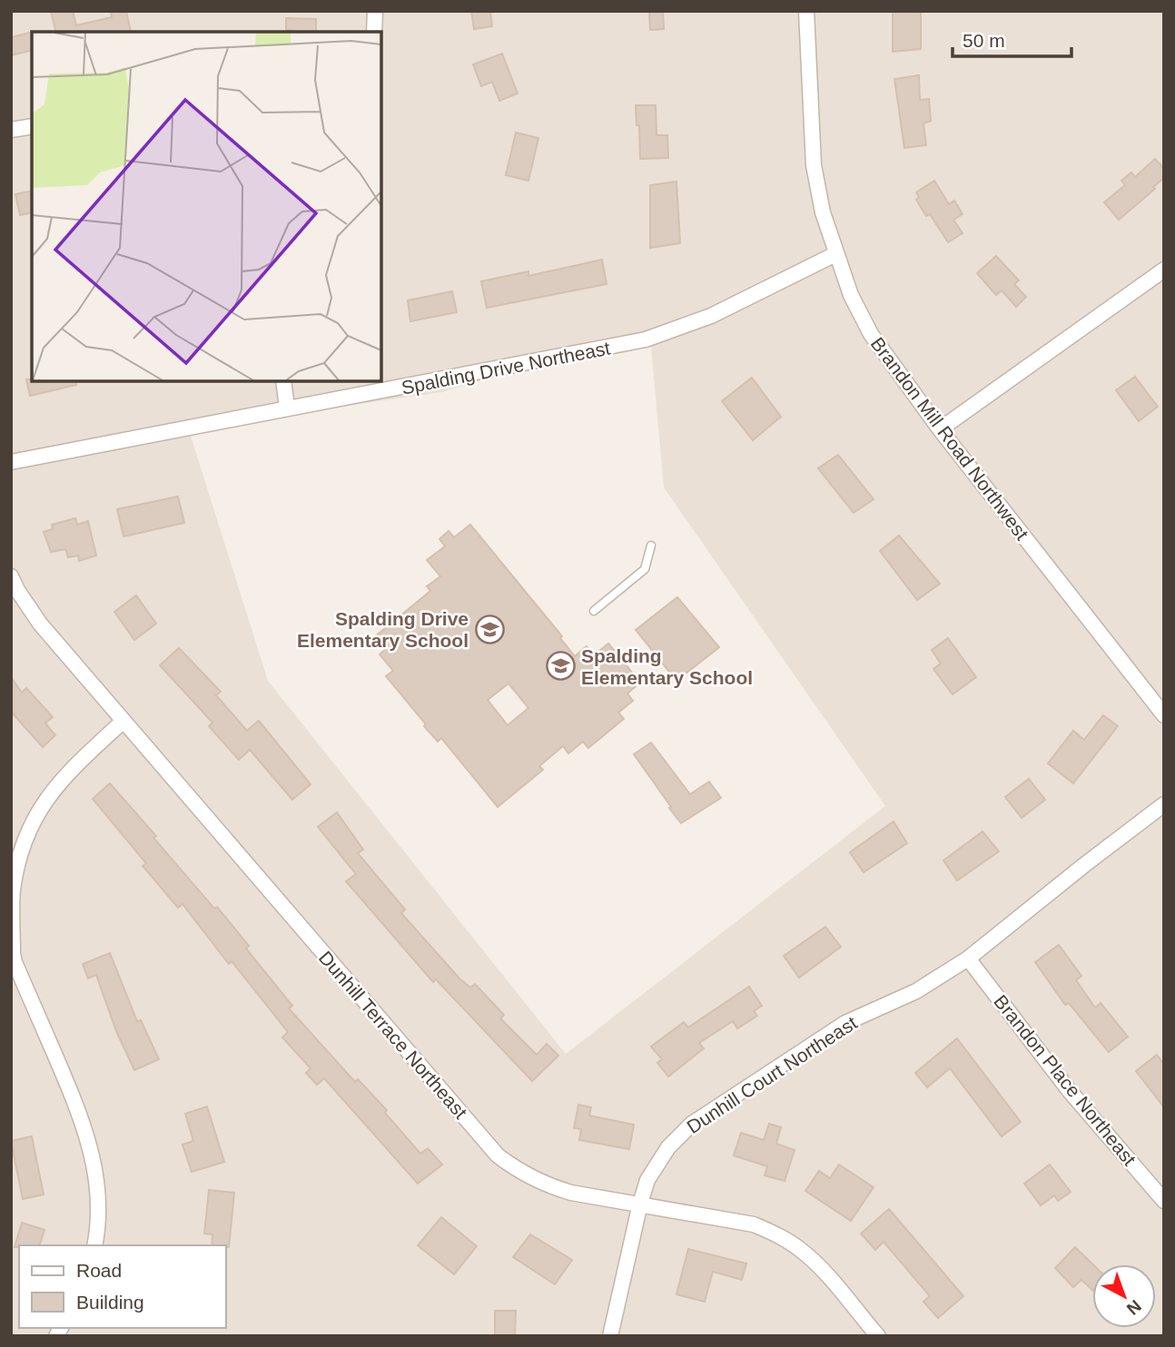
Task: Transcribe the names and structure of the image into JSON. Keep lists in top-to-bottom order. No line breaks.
{"streets":{"street":["Spalding Drive Northeast","Brandon Mill Road Northwest","Dunhill Terrace Northeast","Dunhill Court Northeast","Brandon Place Northeast"]},"crossings":[["Spalding Drive Northeast","Brandon Mill Road Northwest"],["Dunhill Terrace Northeast","Dunhill Court Northeast"],["Dunhill Court Northeast","Brandon Place Northeast"]],"places":{"school or university":["Spalding Drive Elementary School","Spalding Elementary School"]},"legend":["Road","Building"],"scale_bar":"50 m","north":"bottom right"}
